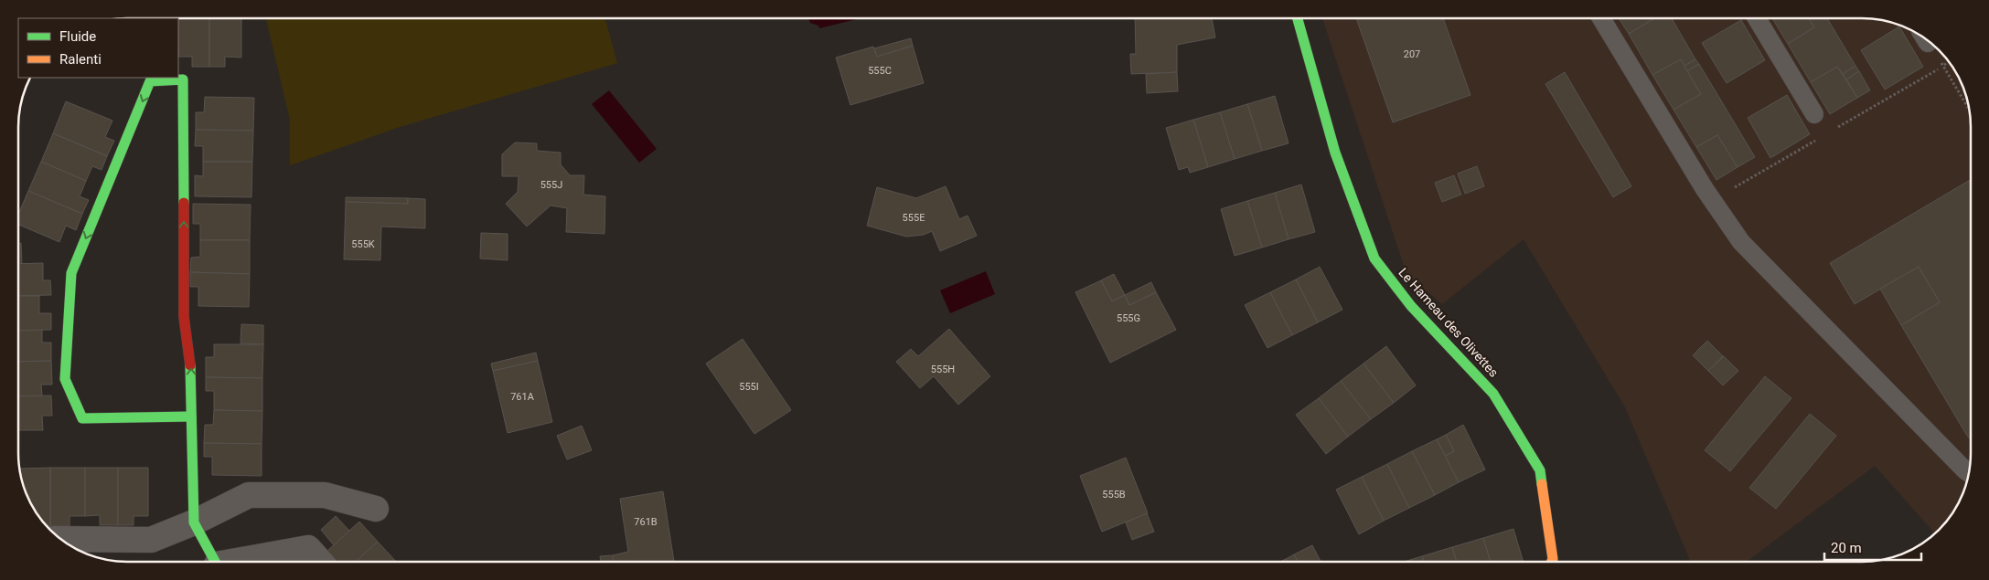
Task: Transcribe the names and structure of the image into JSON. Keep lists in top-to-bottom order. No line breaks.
{"streets":{"street":["Le Hameau des Olivettes"]},"house_numbers":["207","555C","555J","555E","555K","555G","555H","555I","761A","555B","761B"],"legend":["Fluide","Ralenti"],"scale_bar":"20 m"}
